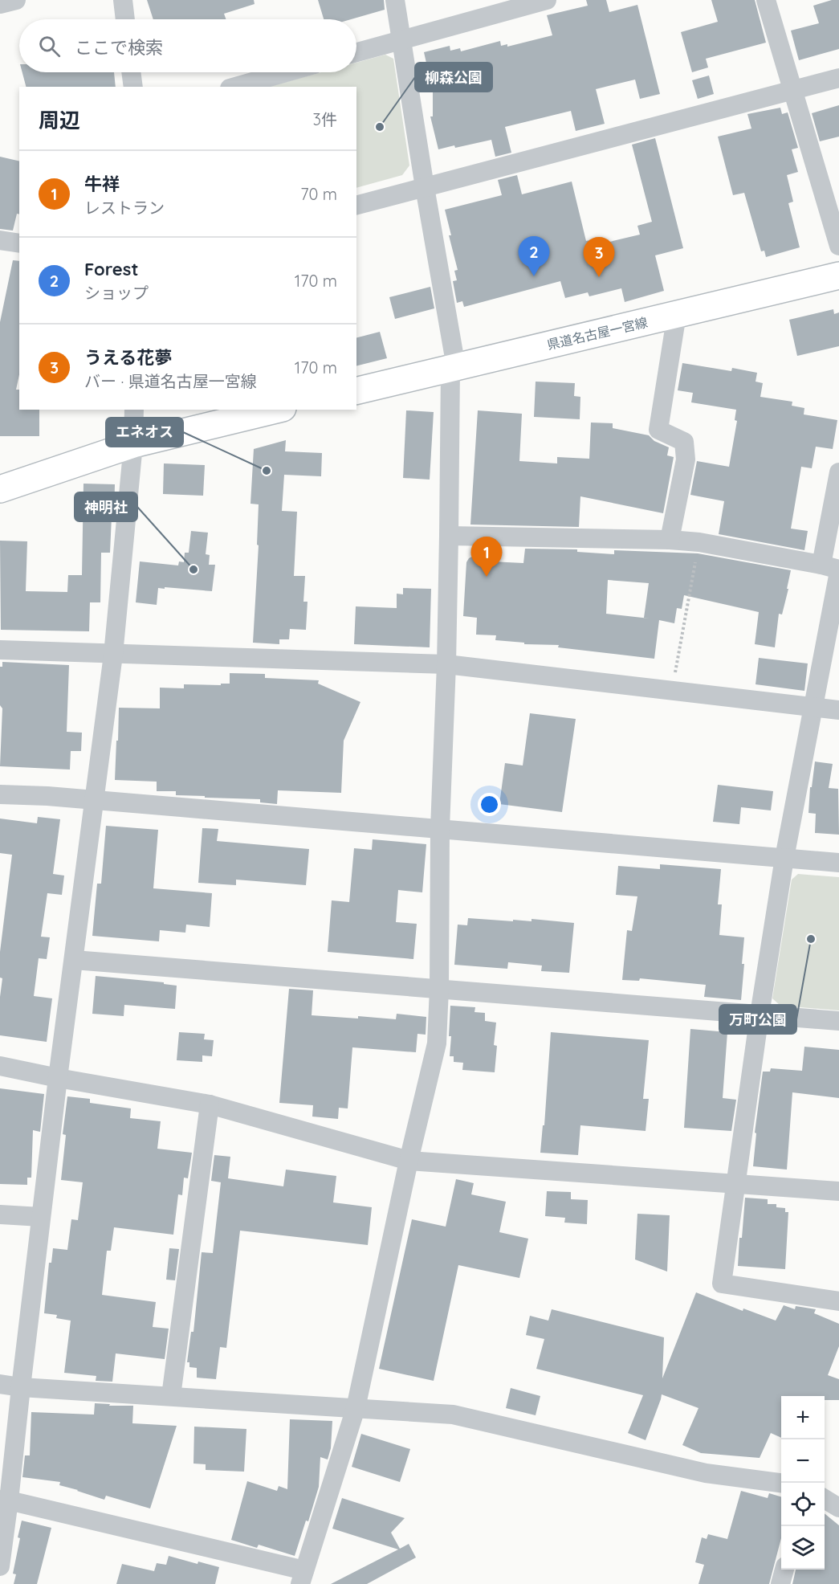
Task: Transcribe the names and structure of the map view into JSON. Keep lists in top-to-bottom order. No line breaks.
{"streets":{"main road":["県道名古屋一宮線"]},"places":["柳森公園","エネオス","神明社","万町公園"],"page":{"search":"ここで検索","heading":["周辺","3件"],"list":[{"mark":"1","name":"牛祥","note":"レストラン","value":"70 m"},{"mark":"2","name":"Forest","note":"ショップ","value":"170 m"},{"mark":"3","name":"うえる花夢","note":"バー · 県道名古屋一宮線","value":"170 m"}],"pins":["2","3","1"],"map_buttons":["+","−"]}}
